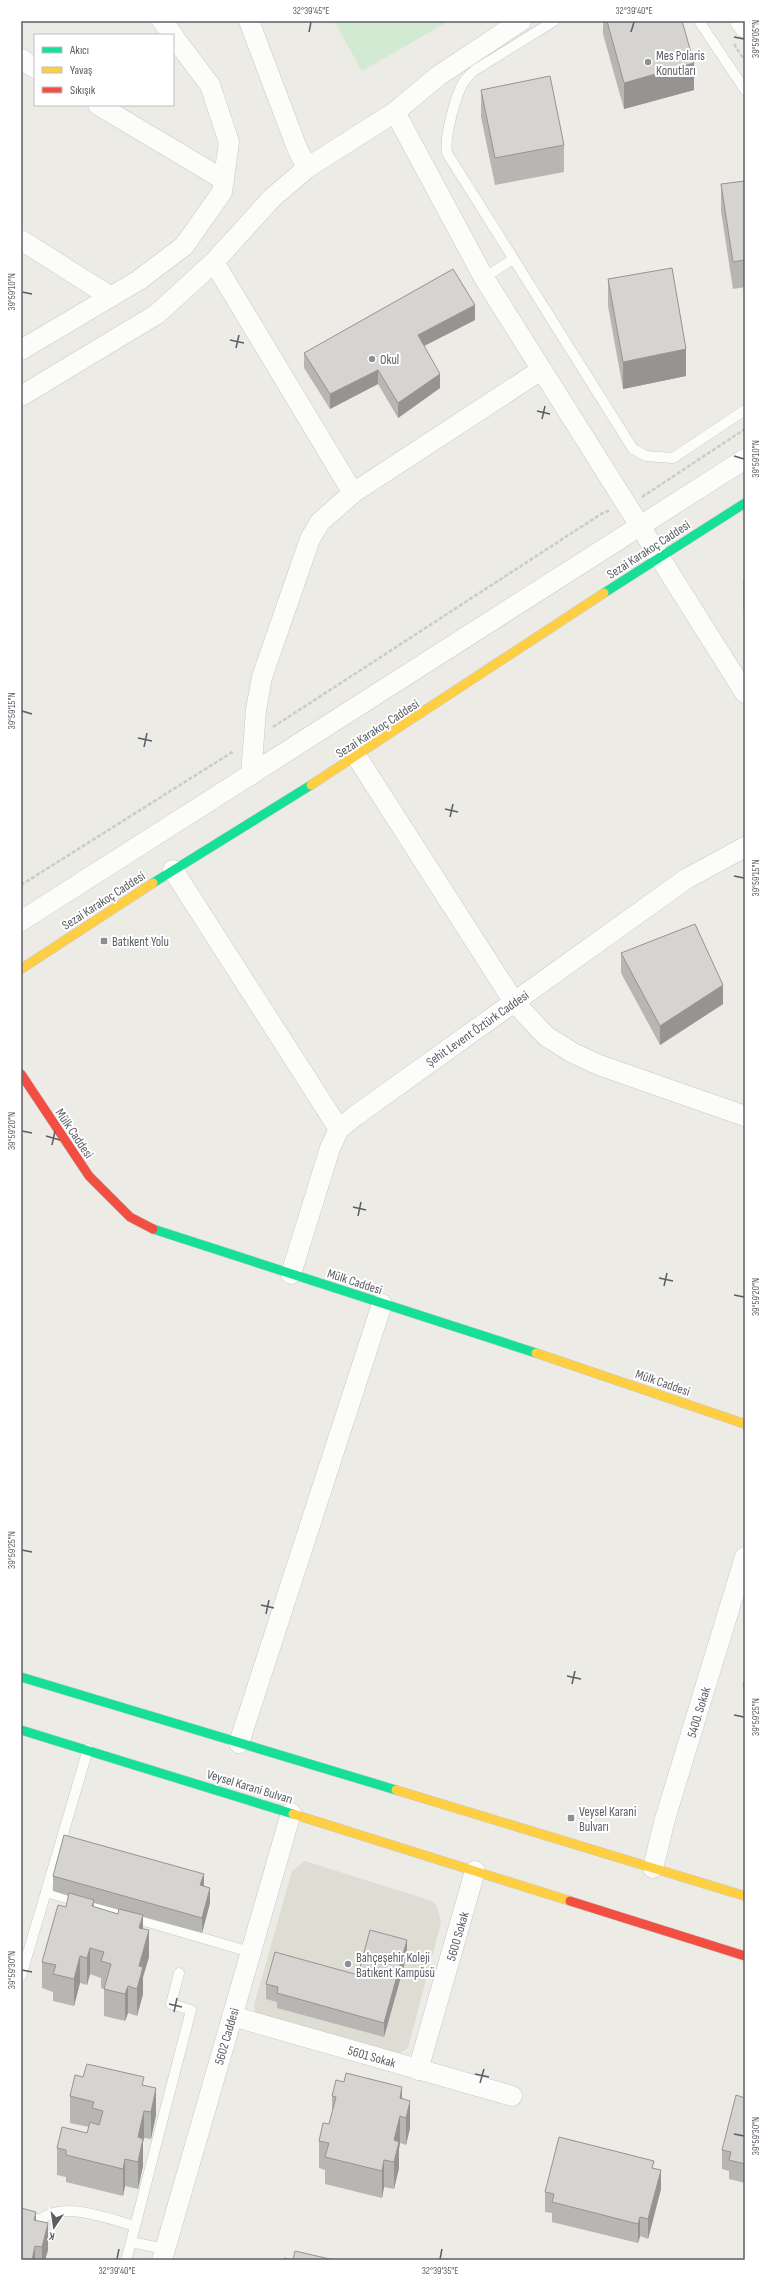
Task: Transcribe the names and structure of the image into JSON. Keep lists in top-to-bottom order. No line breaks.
{"streets":{"street":["Sezai Karakoç Caddesi","Şehit Levent Öztürk Caddesi","Mülk Caddesi","5400. Sokak","Veysel Karani Bulvarı","5600 Sokak","5602 Caddesi","5601 Sokak"]},"crossings":[["Şehit Levent Öztürk Caddesi","Mülk Caddesi"],["Veysel Karani Bulvarı","5600 Sokak"],["Veysel Karani Bulvarı","5602 Caddesi"],["5600 Sokak","5601 Sokak"],["5602 Caddesi","5601 Sokak"]],"places":{"other":["Mes Polaris Konutları","Okul","Bahçeşehir Koleji Batıkent Kampüsü"],"transit":["Batıkent Yolu","Veysel Karani Bulvarı"]},"legend":["Akıcı","Yavaş","Sıkışık"],"north":"bottom","coordinates":["32°39'45\"E","32°39'40\"E","39°59'05\"N","39°59'10\"N","39°59'15\"N","39°59'20\"N","39°59'25\"N","39°59'30\"N","32°39'35\"E"]}
